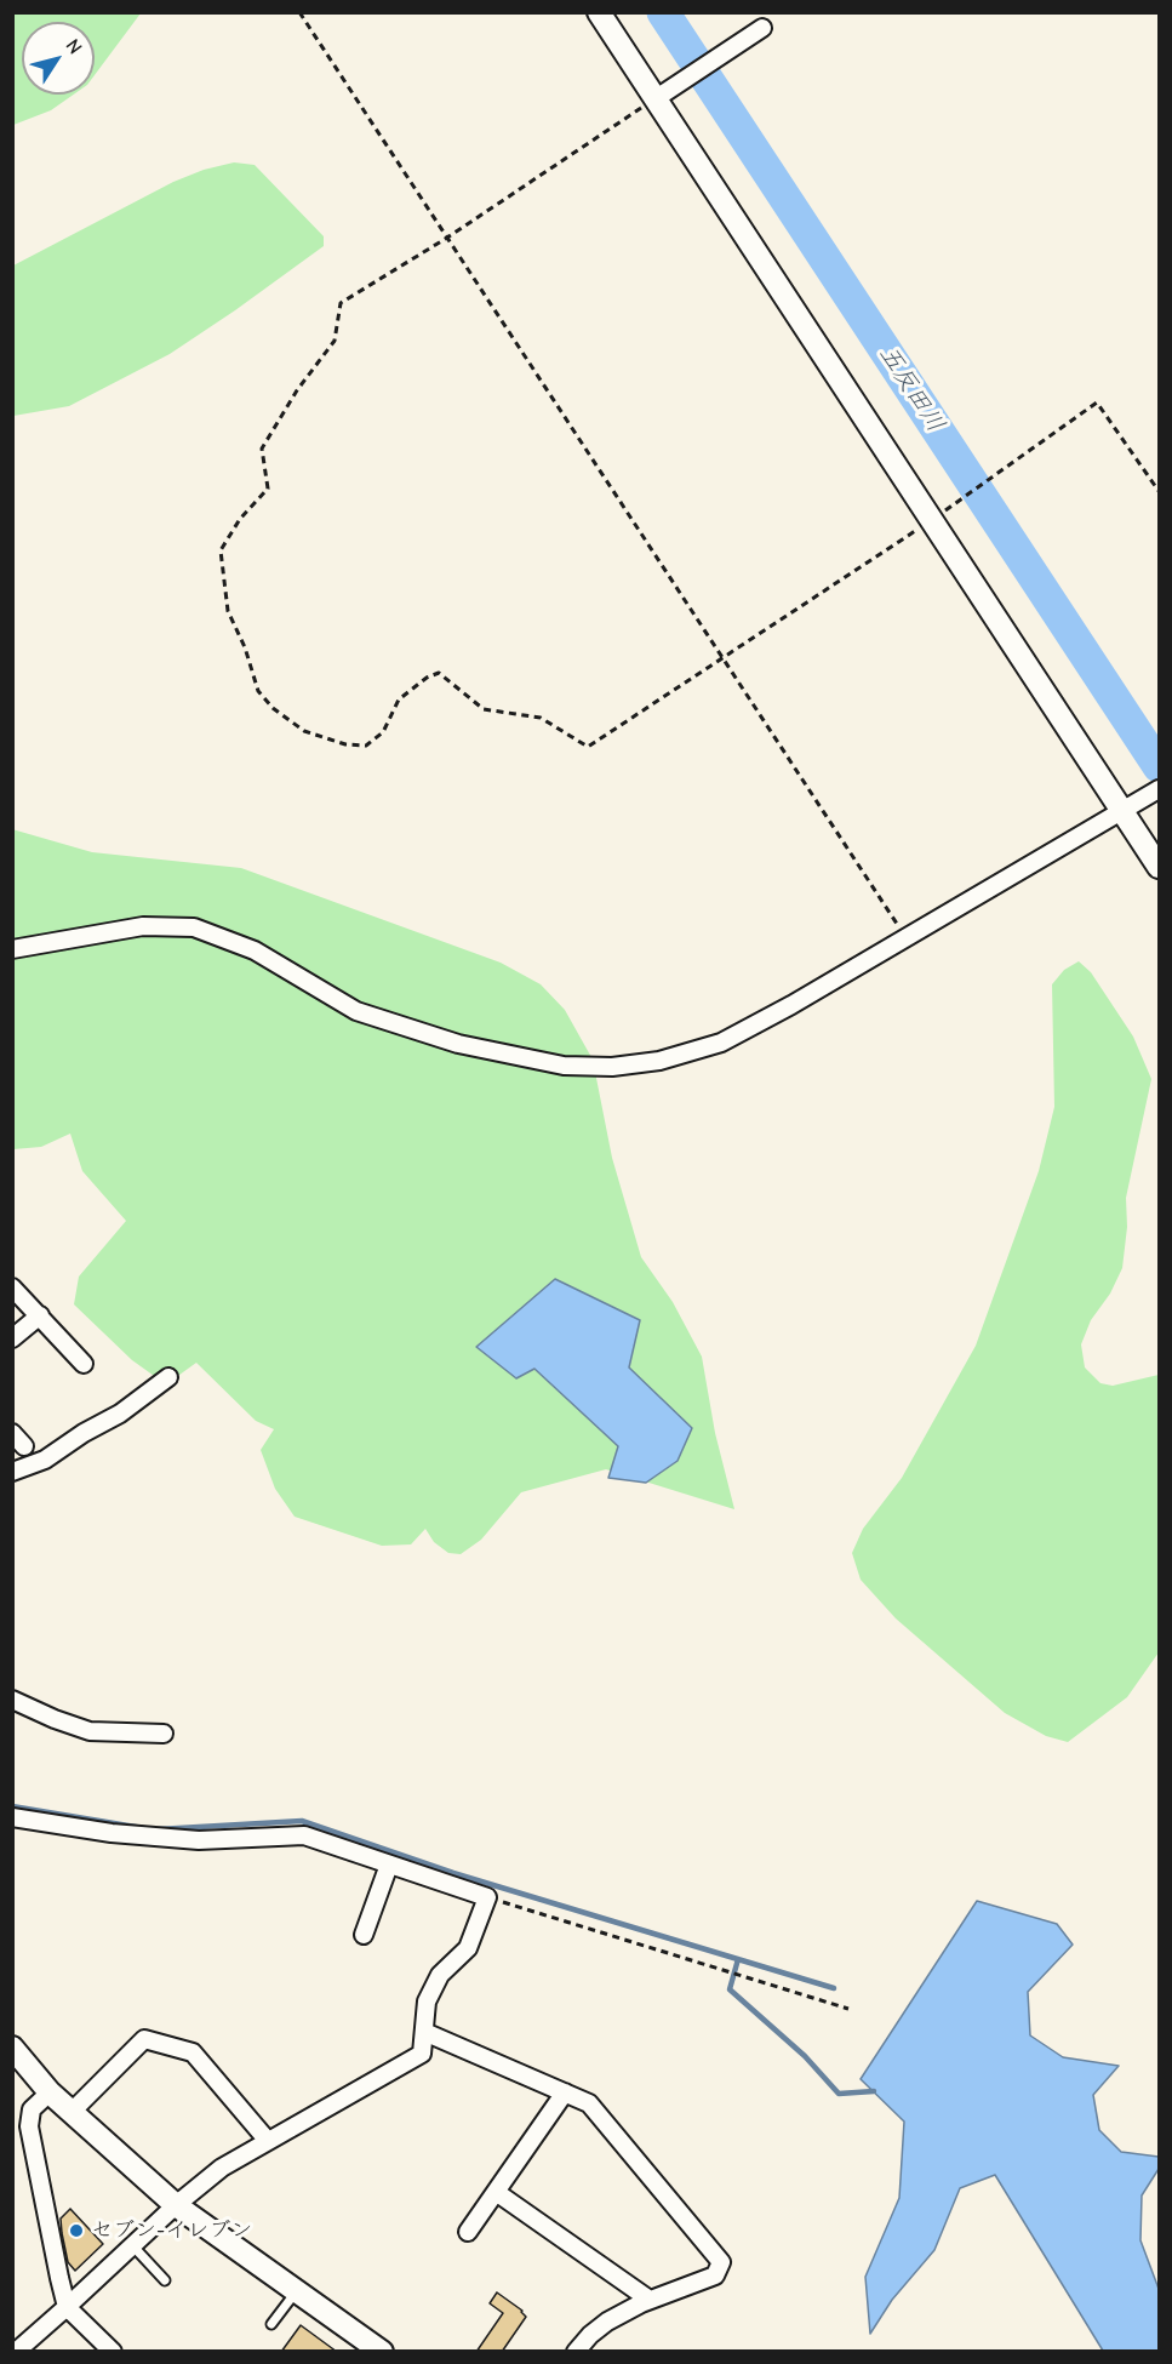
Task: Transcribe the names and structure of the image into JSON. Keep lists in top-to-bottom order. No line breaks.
{"water":["五反田川"],"places":["セブン-イレブン"],"north":"top right"}
